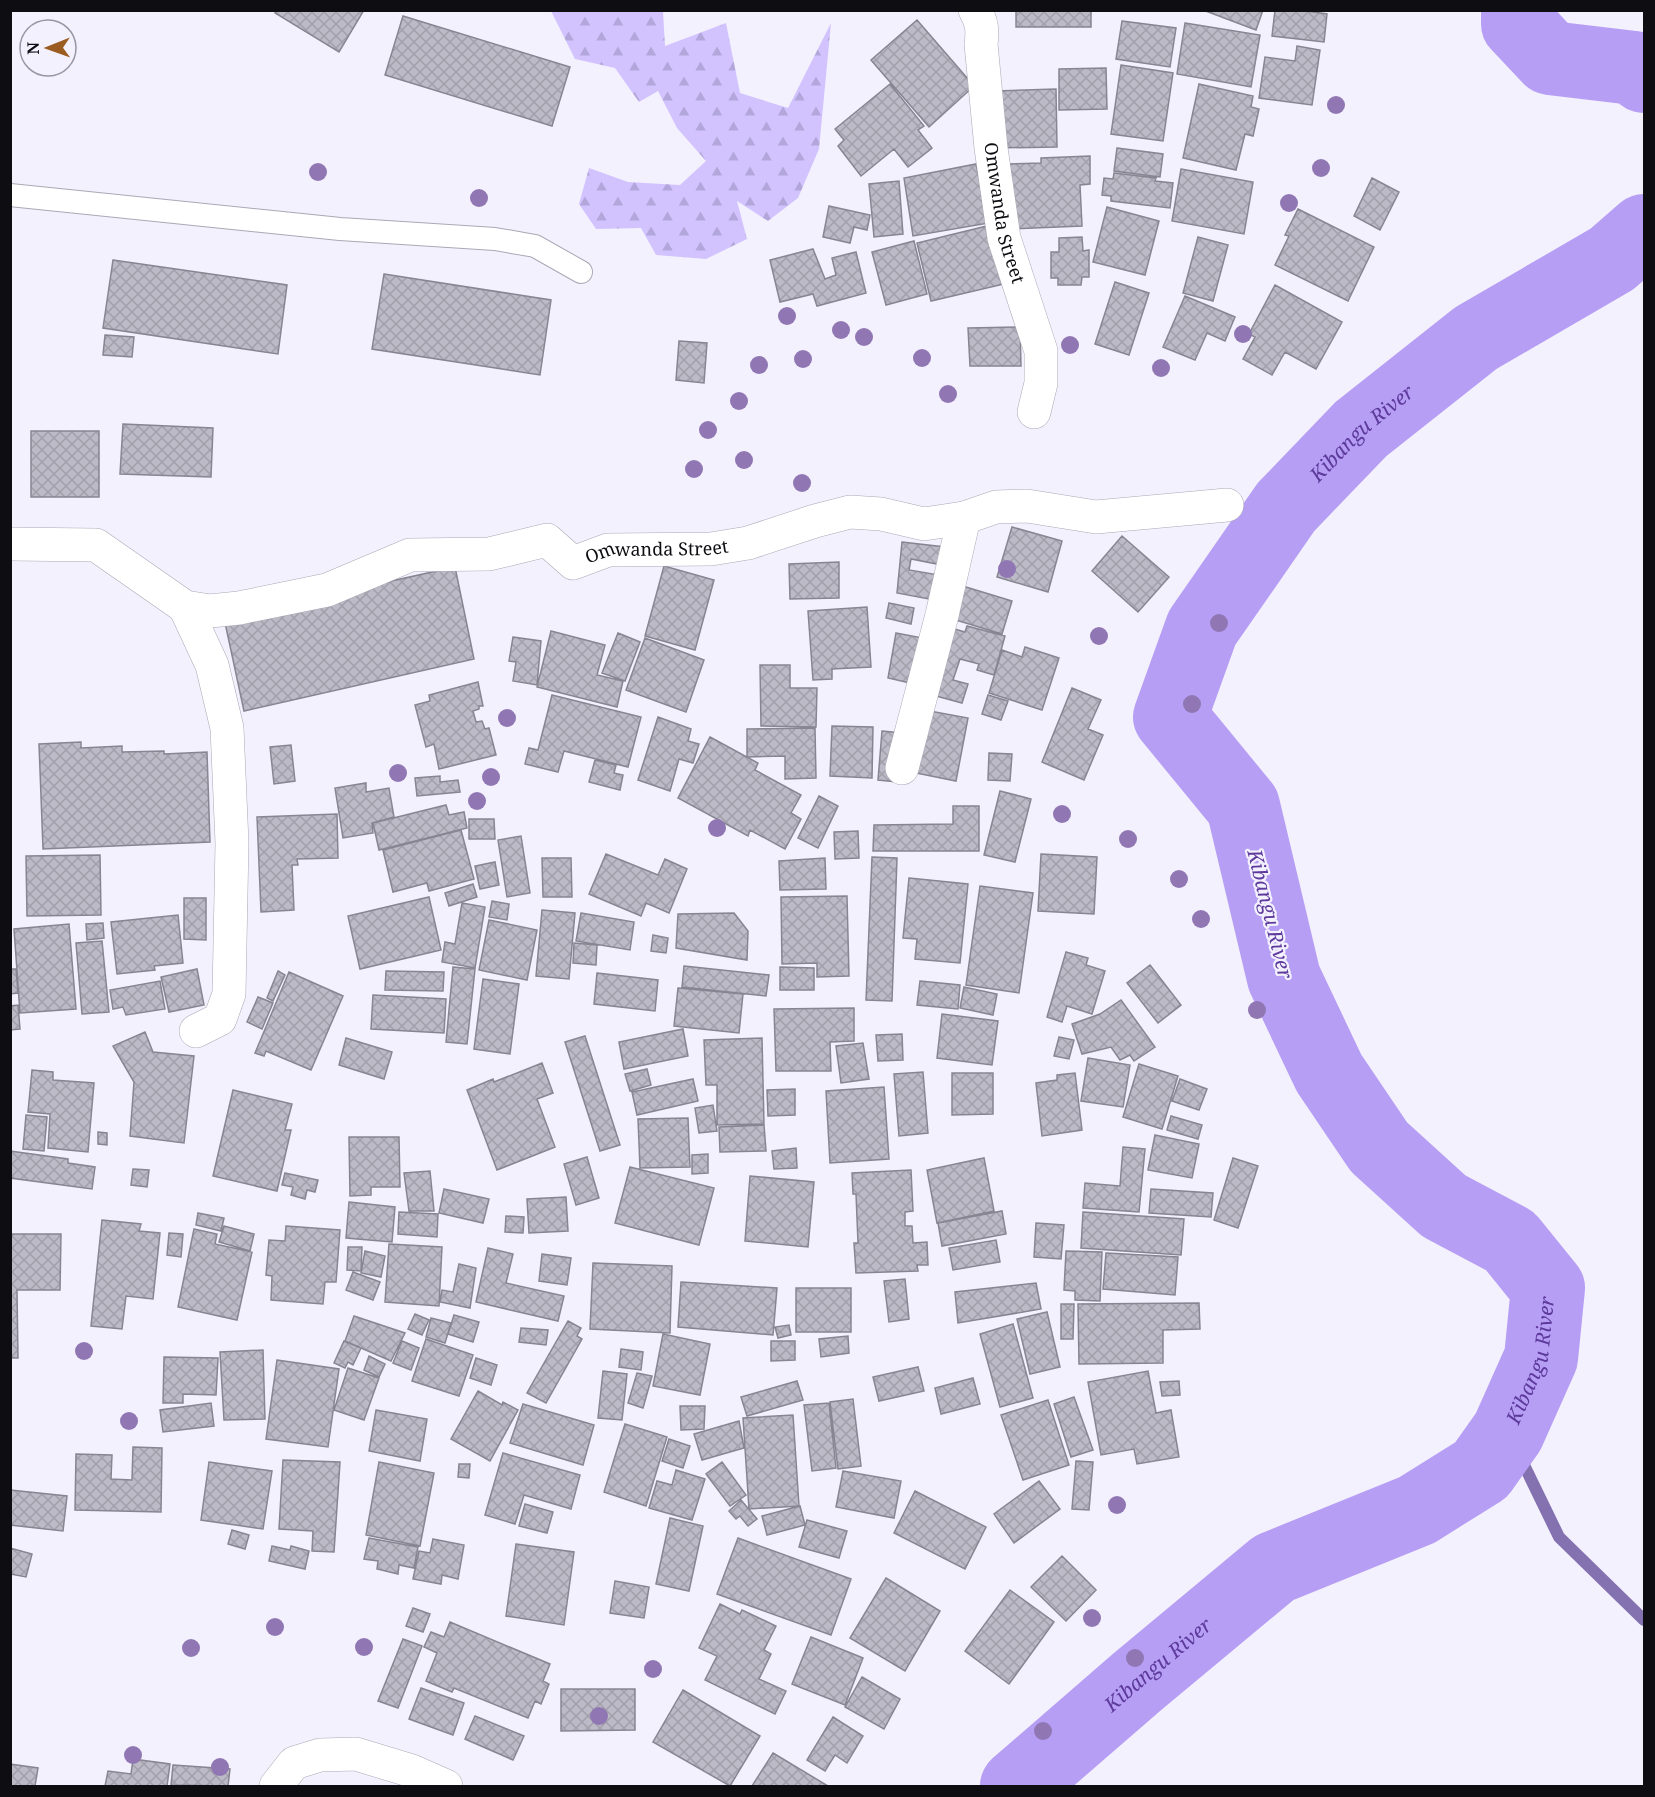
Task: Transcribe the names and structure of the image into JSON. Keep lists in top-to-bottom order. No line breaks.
{"streets":{"street":["Omwanda Street"]},"water":["Kibangu River"],"north":"left"}
